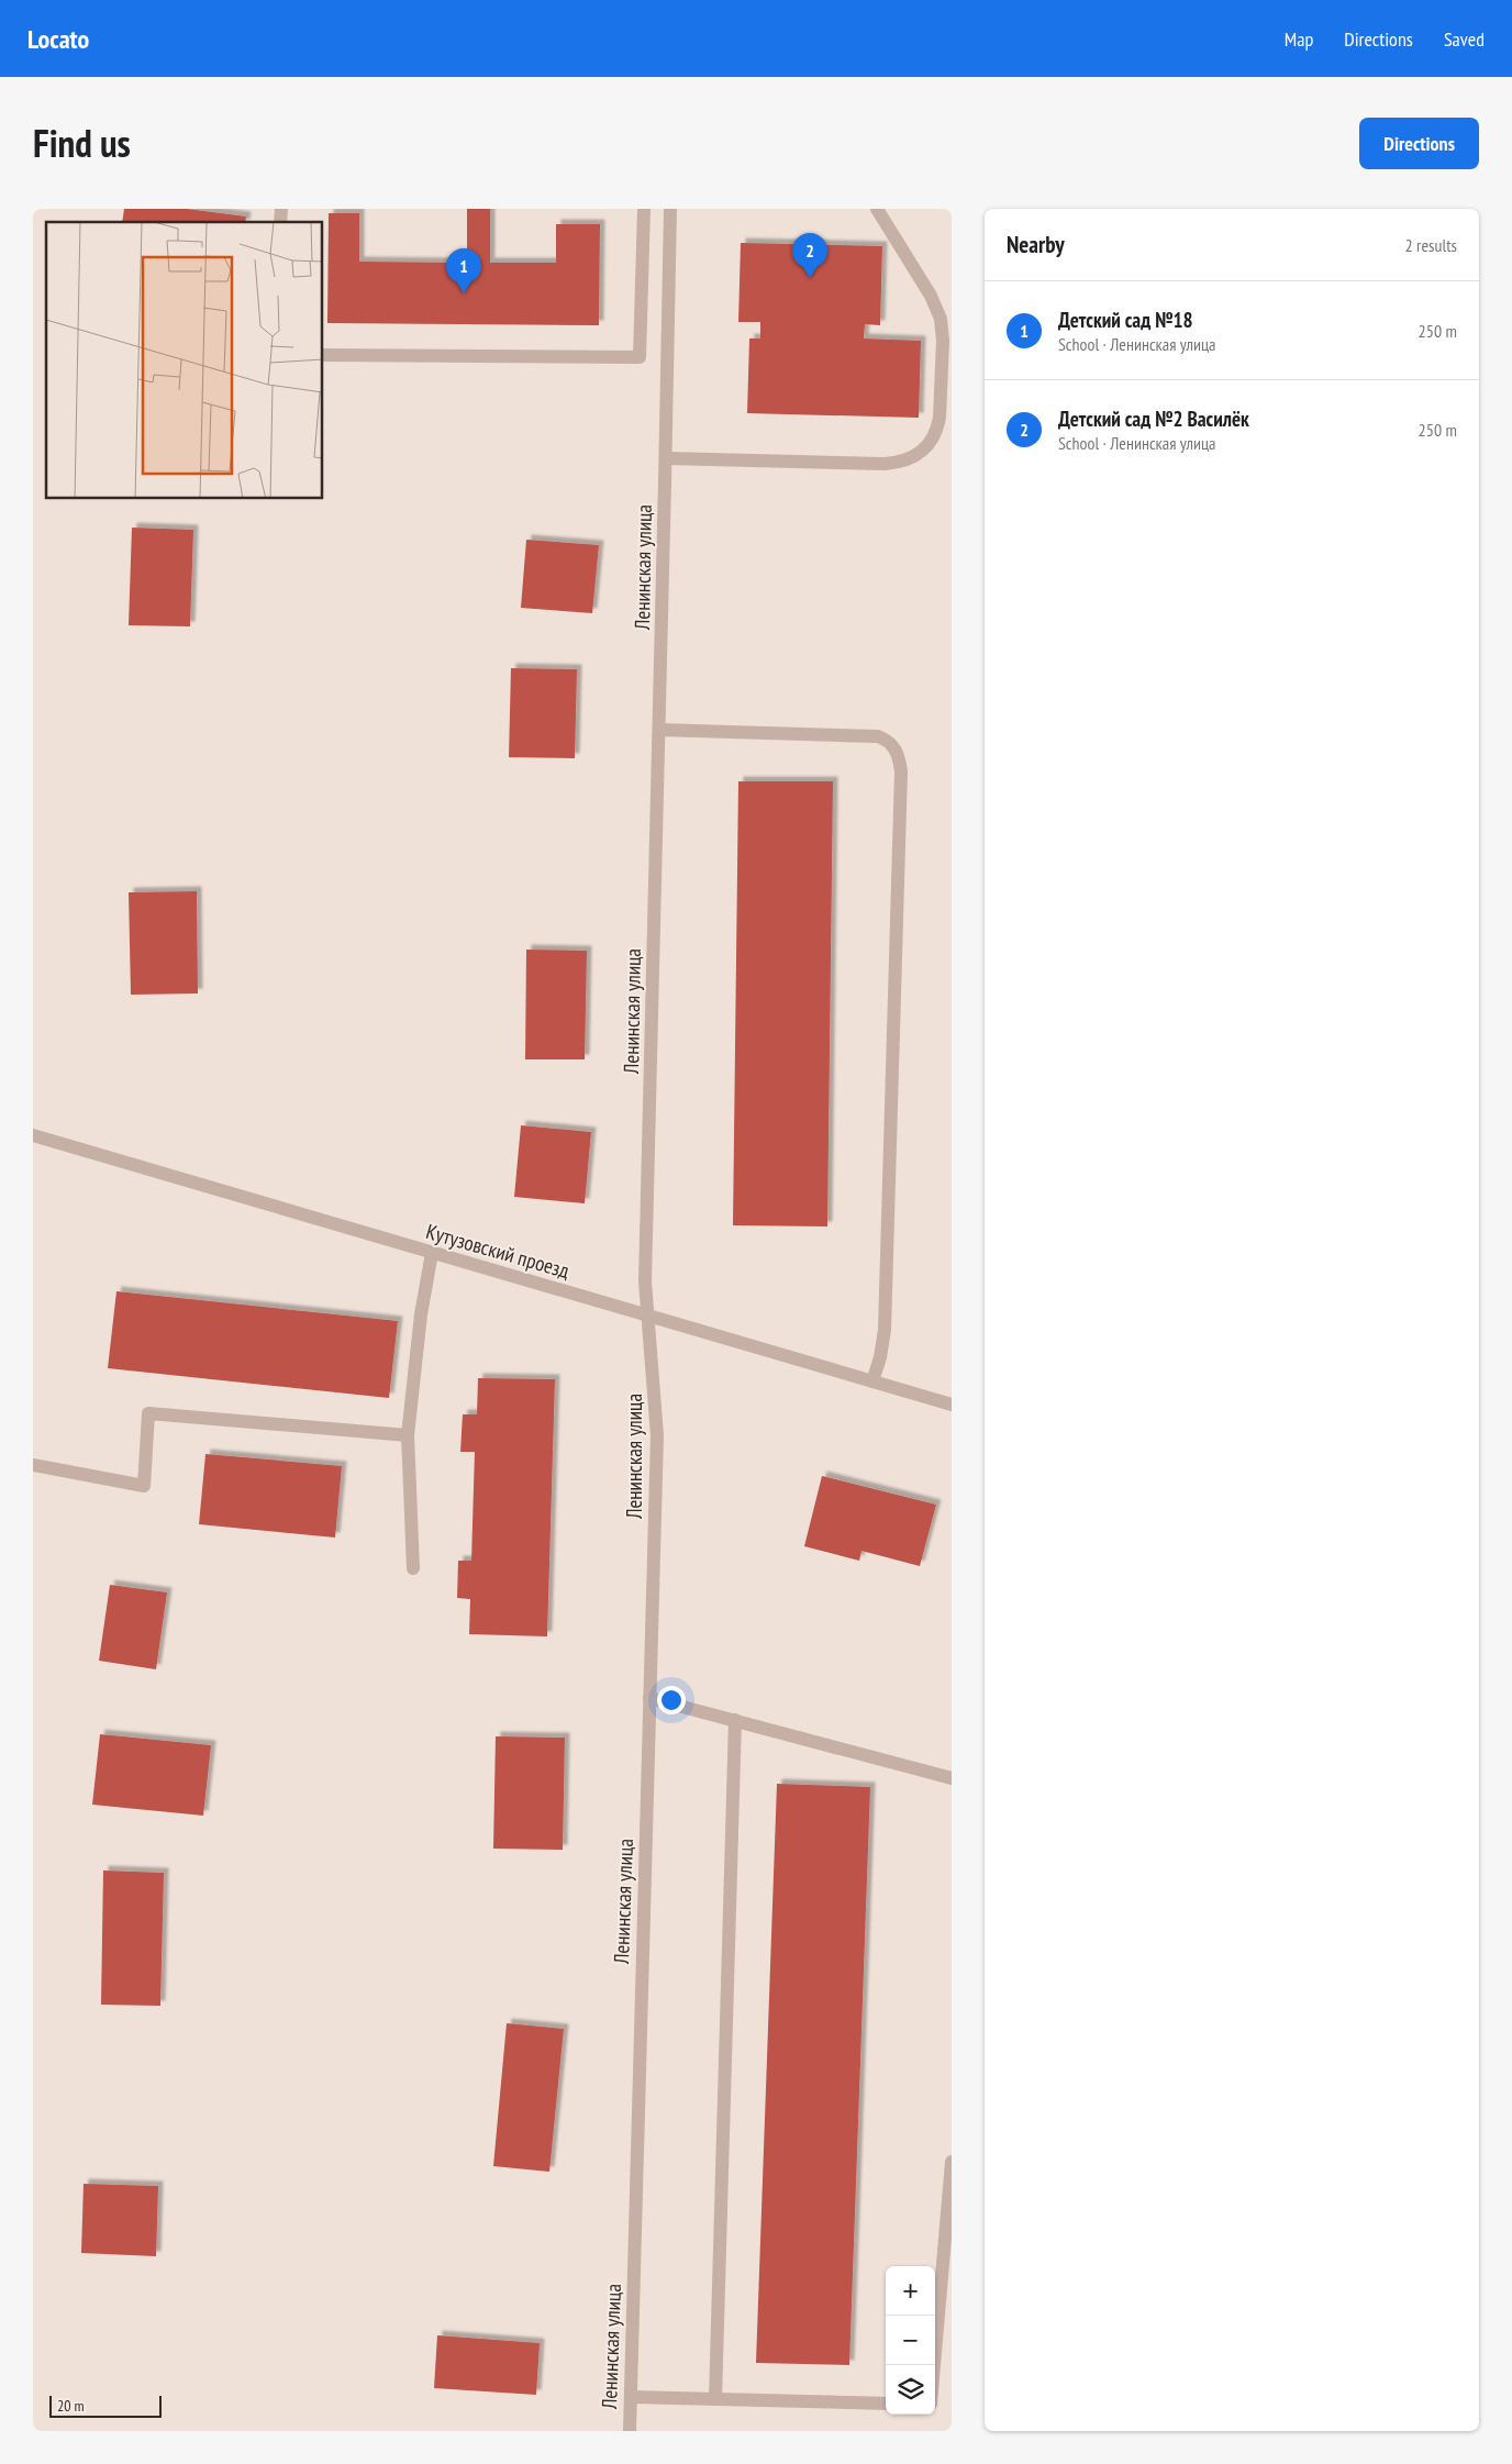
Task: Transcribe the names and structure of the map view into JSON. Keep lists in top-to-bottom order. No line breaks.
{"streets":{"street":["Ленинская улица","Кутузовский проезд"]},"crossings":[["Ленинская улица","Кутузовский проезд"]],"scale_bar":"20 m","page":{"header":"Locato","nav":["Map","Directions","Saved"],"title":"Find us","buttons":"Directions","heading":["Nearby","2 results"],"pins":["2","1"],"list":[{"mark":"1","name":"Детский сад №18","note":"School · Ленинская улица","value":"250 m"},{"mark":"2","name":"Детский сад №2 Василёк","note":"School · Ленинская улица","value":"250 m"}],"map_buttons":["+","−"],"scale":"20 m"}}
